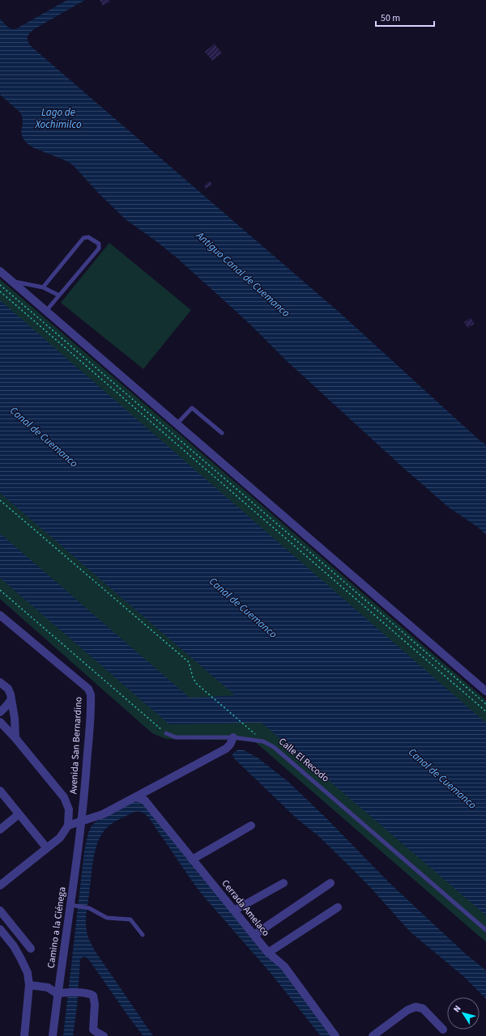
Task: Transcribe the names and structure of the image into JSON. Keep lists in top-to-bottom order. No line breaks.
{"streets":{"street":["Avenida San Bernardino","Cerrada Amelaco","Camino a la Ciénega"],"lane":["Calle El Recodo"]},"crossings":[["Avenida San Bernardino","Camino a la Ciénega"]],"water":["Lago de Xochimilco","Antiguo Canal de Cuemanco","Canal de Cuemanco"],"scale_bar":"50 m","north":"top left"}
